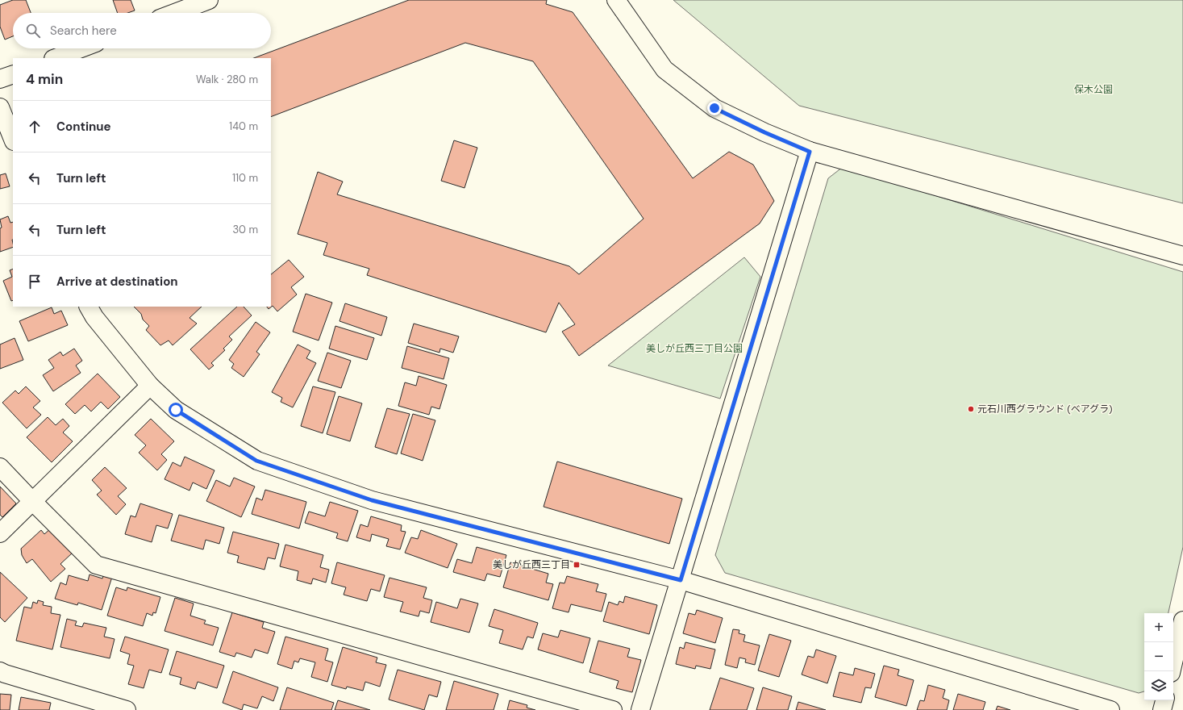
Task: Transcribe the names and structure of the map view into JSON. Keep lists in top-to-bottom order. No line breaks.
{"parks":["保木公園","美しが丘西三丁目公園"],"places":{"other":["元石川西グラウンド (ベアグラ)"],"transit":["美しが丘西三丁目"]},"page":{"search":"Search here","heading":["4 min","Walk · 280 m"],"list":[["Continue","140 m"],["Turn left","110 m"],["Turn left","30 m"],"Arrive at destination"],"map_buttons":["+","−"]}}
